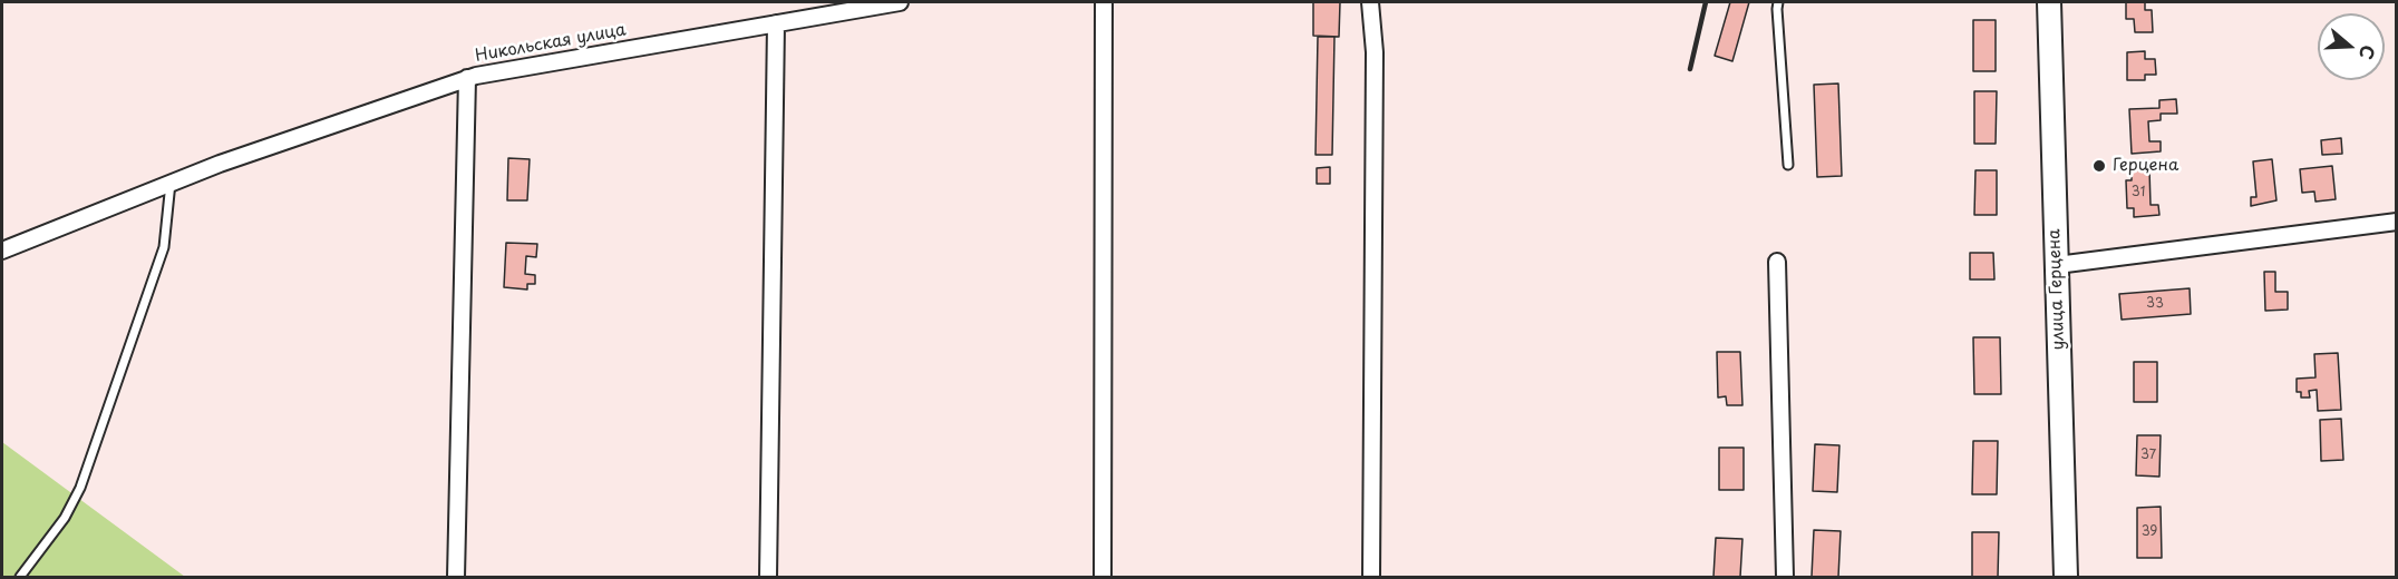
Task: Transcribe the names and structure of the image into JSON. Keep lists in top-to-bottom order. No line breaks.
{"streets":{"main road":["улица Герцена"],"street":["Никольская улица"]},"places":["Герцена"],"house_numbers":["31","33","37","39"],"north":"right"}
